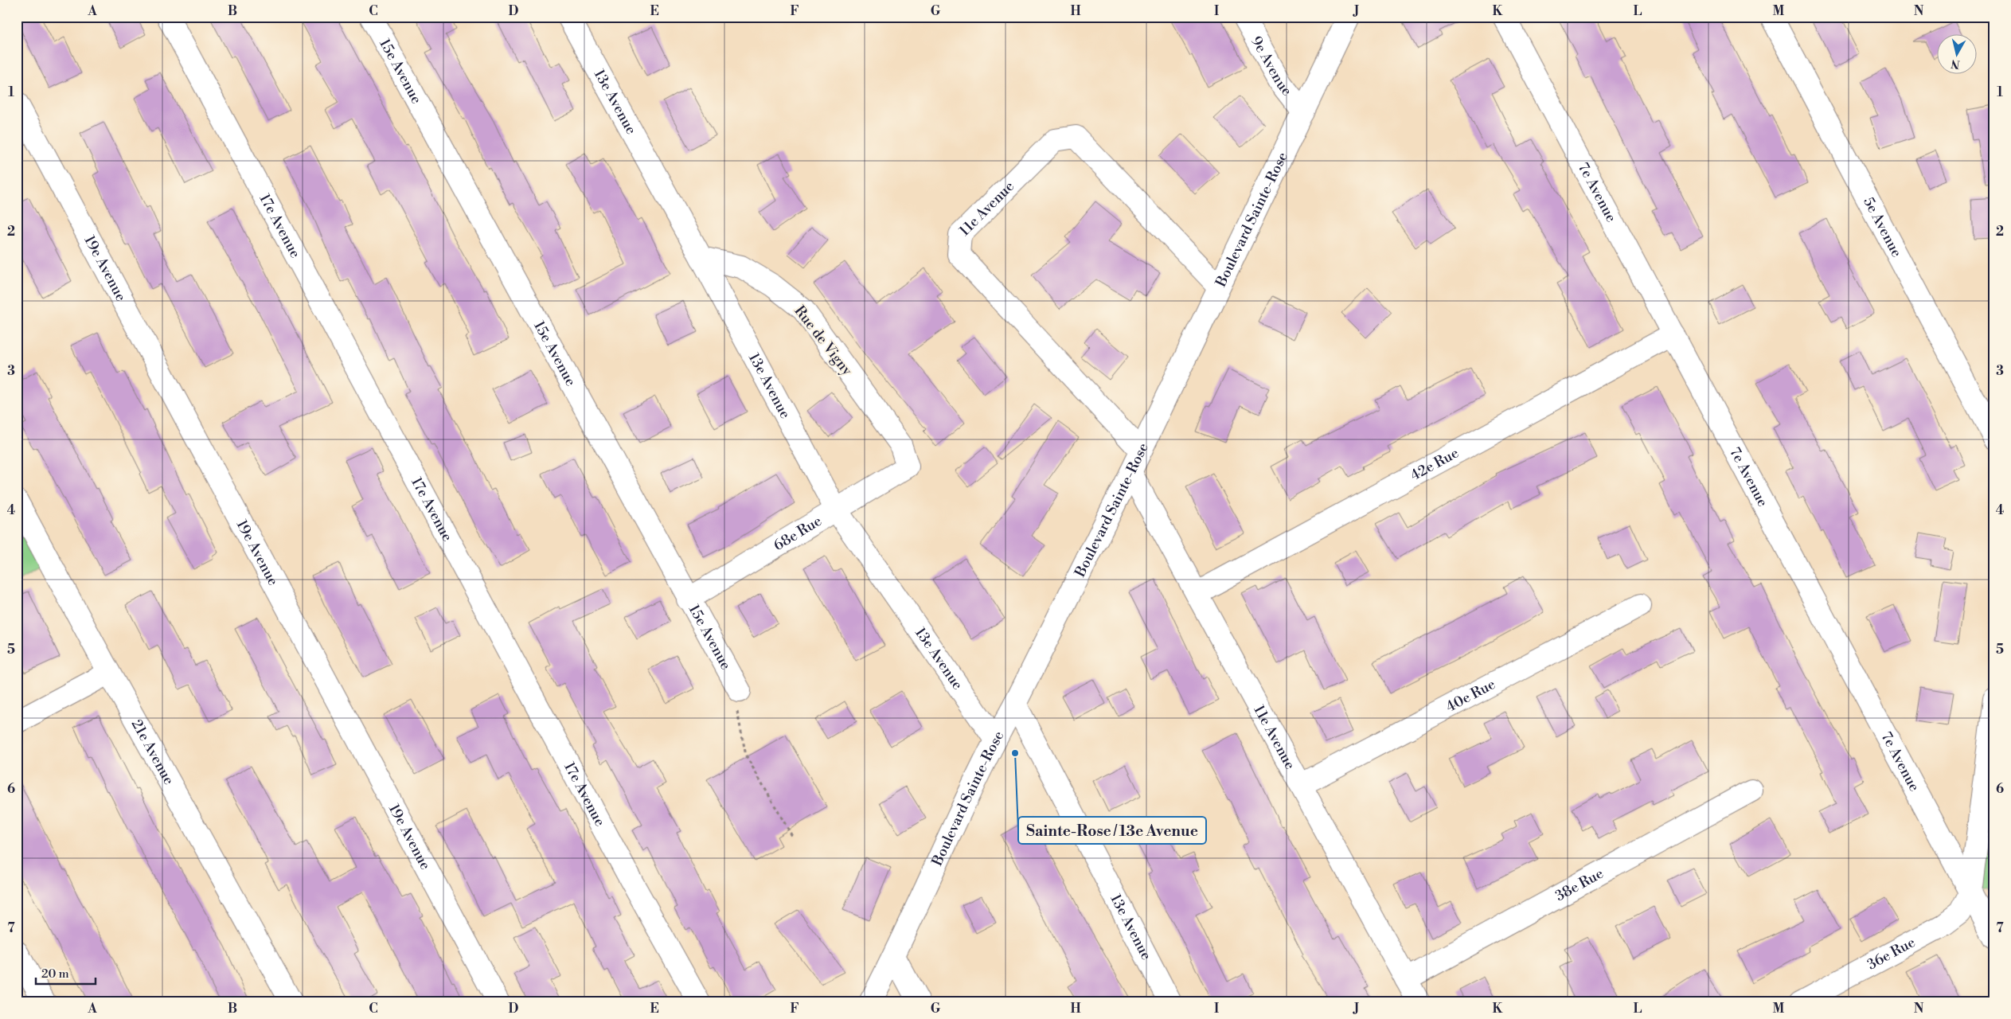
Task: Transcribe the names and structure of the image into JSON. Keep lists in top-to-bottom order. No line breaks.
{"streets":{"street":["9e Avenue","15e Avenue","13e Avenue","7e Avenue","11e Avenue","Boulevard Sainte-Rose","17e Avenue","5e Avenue","19e Avenue","Rue de Vigny","42e Rue","68e Rue","40e Rue","21e Avenue","38e Rue","36e Rue"]},"crossings":[["9e Avenue","Boulevard Sainte-Rose"],["15e Avenue","68e Rue"],["13e Avenue","Boulevard Sainte-Rose"],["13e Avenue","Rue de Vigny"],["13e Avenue","68e Rue"],["7e Avenue","42e Rue"],["7e Avenue","36e Rue"],["11e Avenue","Boulevard Sainte-Rose"],["11e Avenue","42e Rue"],["11e Avenue","40e Rue"],["11e Avenue","38e Rue"],["Rue de Vigny","68e Rue"]],"places":["Sainte-Rose / 13e Avenue"],"scale_bar":"20 m","north":"bottom","grid":{"columns":["A","B","C","D","E","F","G","H","I","J","K","L","M","N"],"rows":["1","2","3","4","5","6","7"]}}
